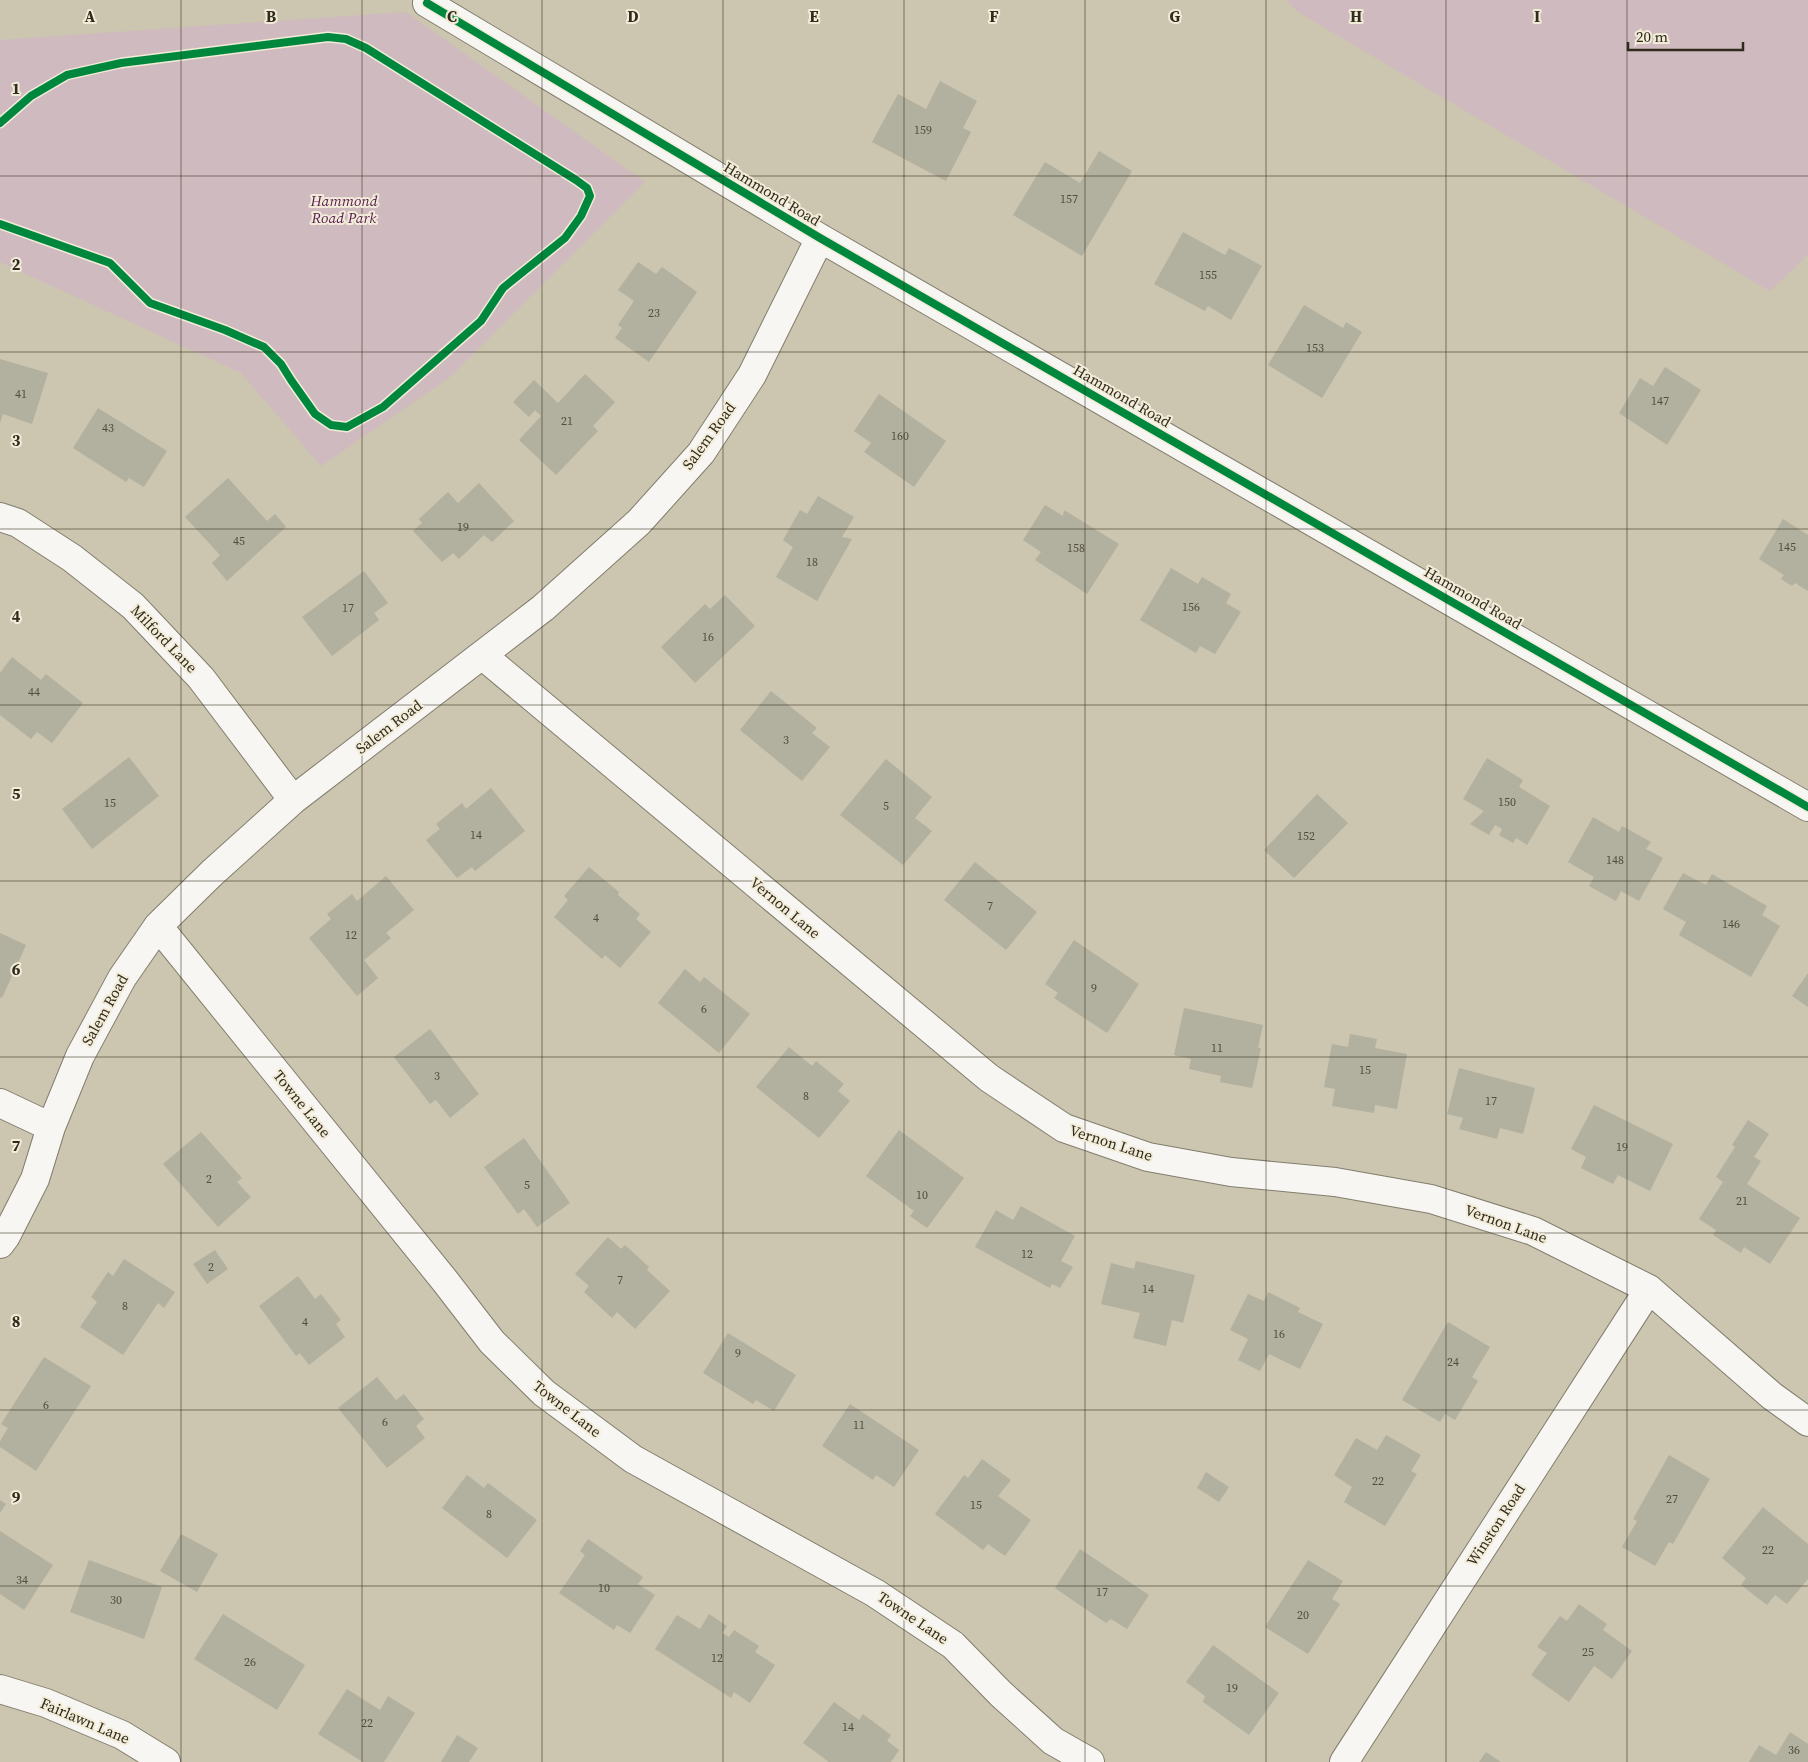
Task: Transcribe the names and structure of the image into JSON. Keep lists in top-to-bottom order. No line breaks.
{"streets":{"street":["Hammond Road","Salem Road","Milford Lane","Vernon Lane","Towne Lane","Winston Road","Fairlawn Lane"]},"crossings":[["Hammond Road","Salem Road"],["Salem Road","Milford Lane"],["Salem Road","Vernon Lane"],["Salem Road","Towne Lane"],["Vernon Lane","Winston Road"]],"parks":["Hammond Road Park"],"house_numbers":["159","157","155","23","153","41","147","21","43","160","19","45","145","158","18","156","17","16","44","3","150","15","5","14","152","148","7","4","146","12","9","6","11","15","3","8","17","19","2","5","10","21","12","2","7","14","8","4","16","9","24","6","6","11","22","27","15","8","22","34","10","17","30","20","25","12","26","19","22","14","36"],"scale_bar":"20 m","grid":{"columns":["A","B","C","D","E","F","G","H","I"],"rows":["1","2","3","4","5","6","7","8","9"]}}
